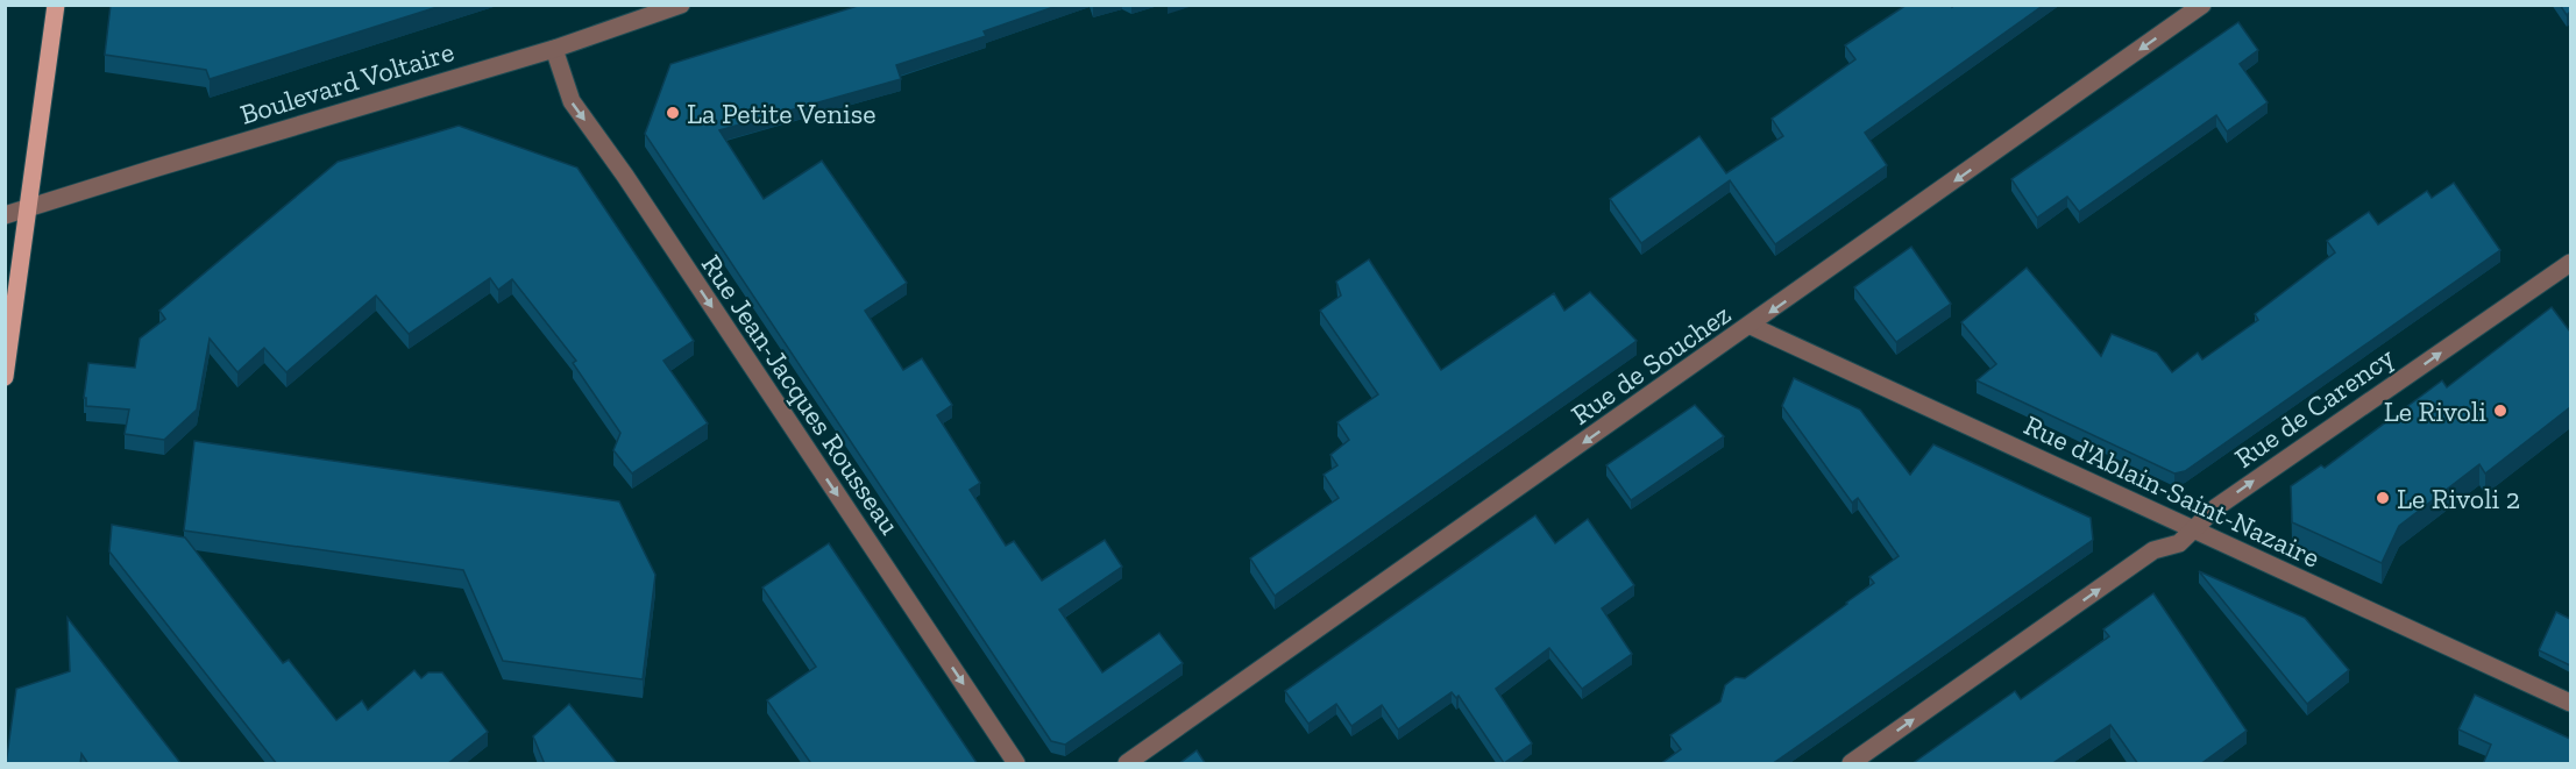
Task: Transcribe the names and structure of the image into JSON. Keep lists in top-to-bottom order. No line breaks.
{"streets":{"street":["Boulevard Voltaire","Rue de Souchez","Rue Jean-Jacques Rousseau","Rue de Carency","Rue d'Ablain-Saint-Nazaire"]},"crossings":[["Boulevard Voltaire","Rue Jean-Jacques Rousseau"],["Rue de Souchez","Rue d'Ablain-Saint-Nazaire"],["Rue de Carency","Rue d'Ablain-Saint-Nazaire"]],"one_way":["Rue de Souchez","Rue Jean-Jacques Rousseau","Rue de Carency"],"places":["La Petite Venise","Le Rivoli","Le Rivoli 2"]}
